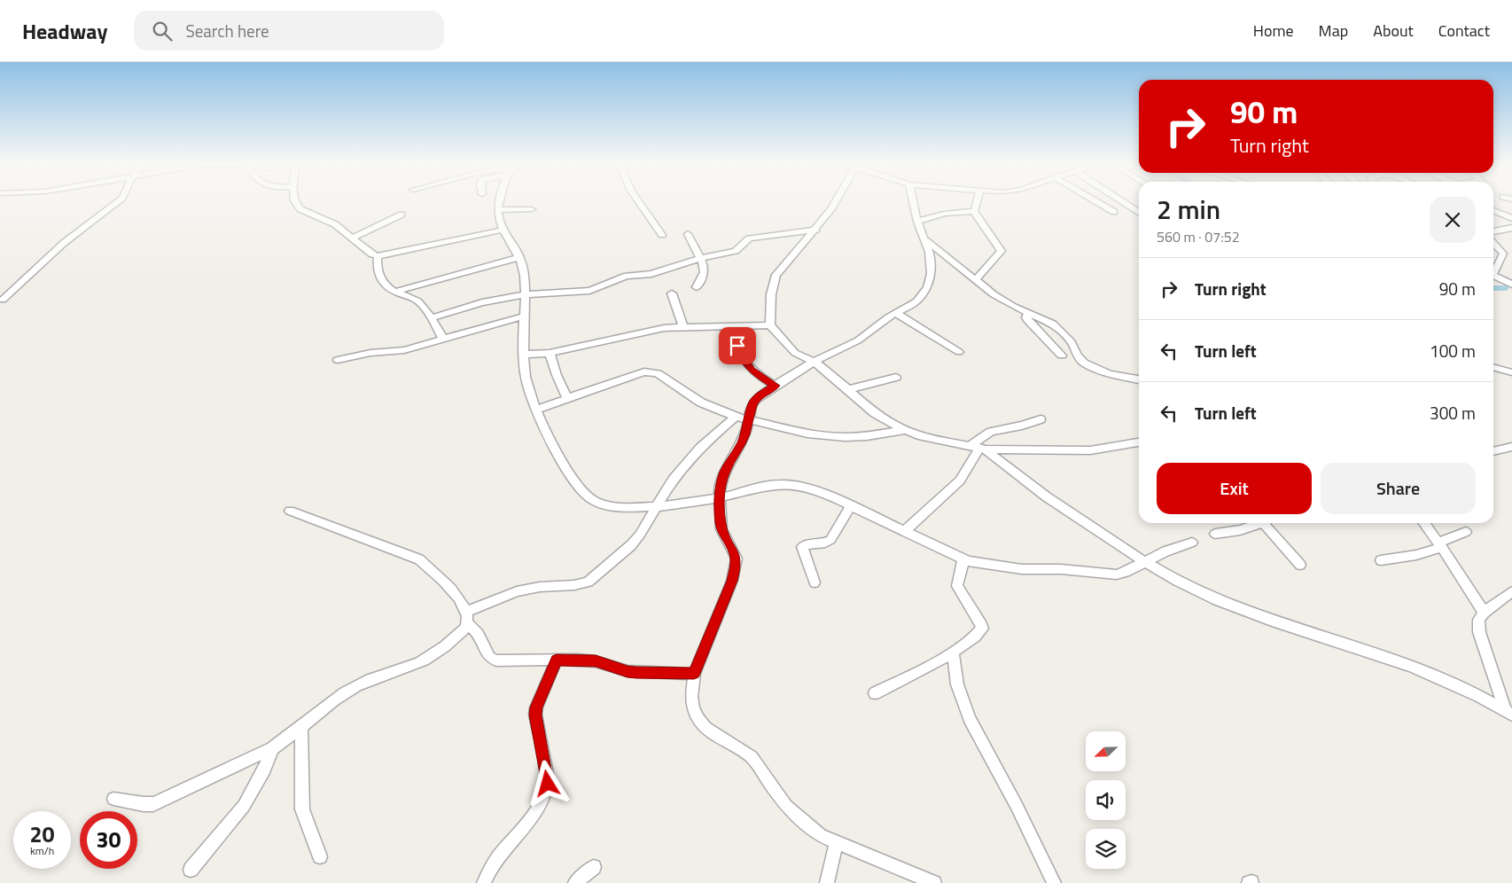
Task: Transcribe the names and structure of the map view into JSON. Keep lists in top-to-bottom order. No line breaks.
{"north":"bottom left","page":{"header":"Headway","search":"Search here","nav":["Home","Map","About","Contact"],"turn":["90 m","Turn right"],"heading":["2 min","560 m · 07:52"],"list":[{"name":"Turn right","value":"90 m"},{"name":"Turn left","value":"100 m"},{"name":"Turn left","value":"300 m"}],"buttons":["Exit","Share"],"speed":"20 km/h","limit":"30"}}
